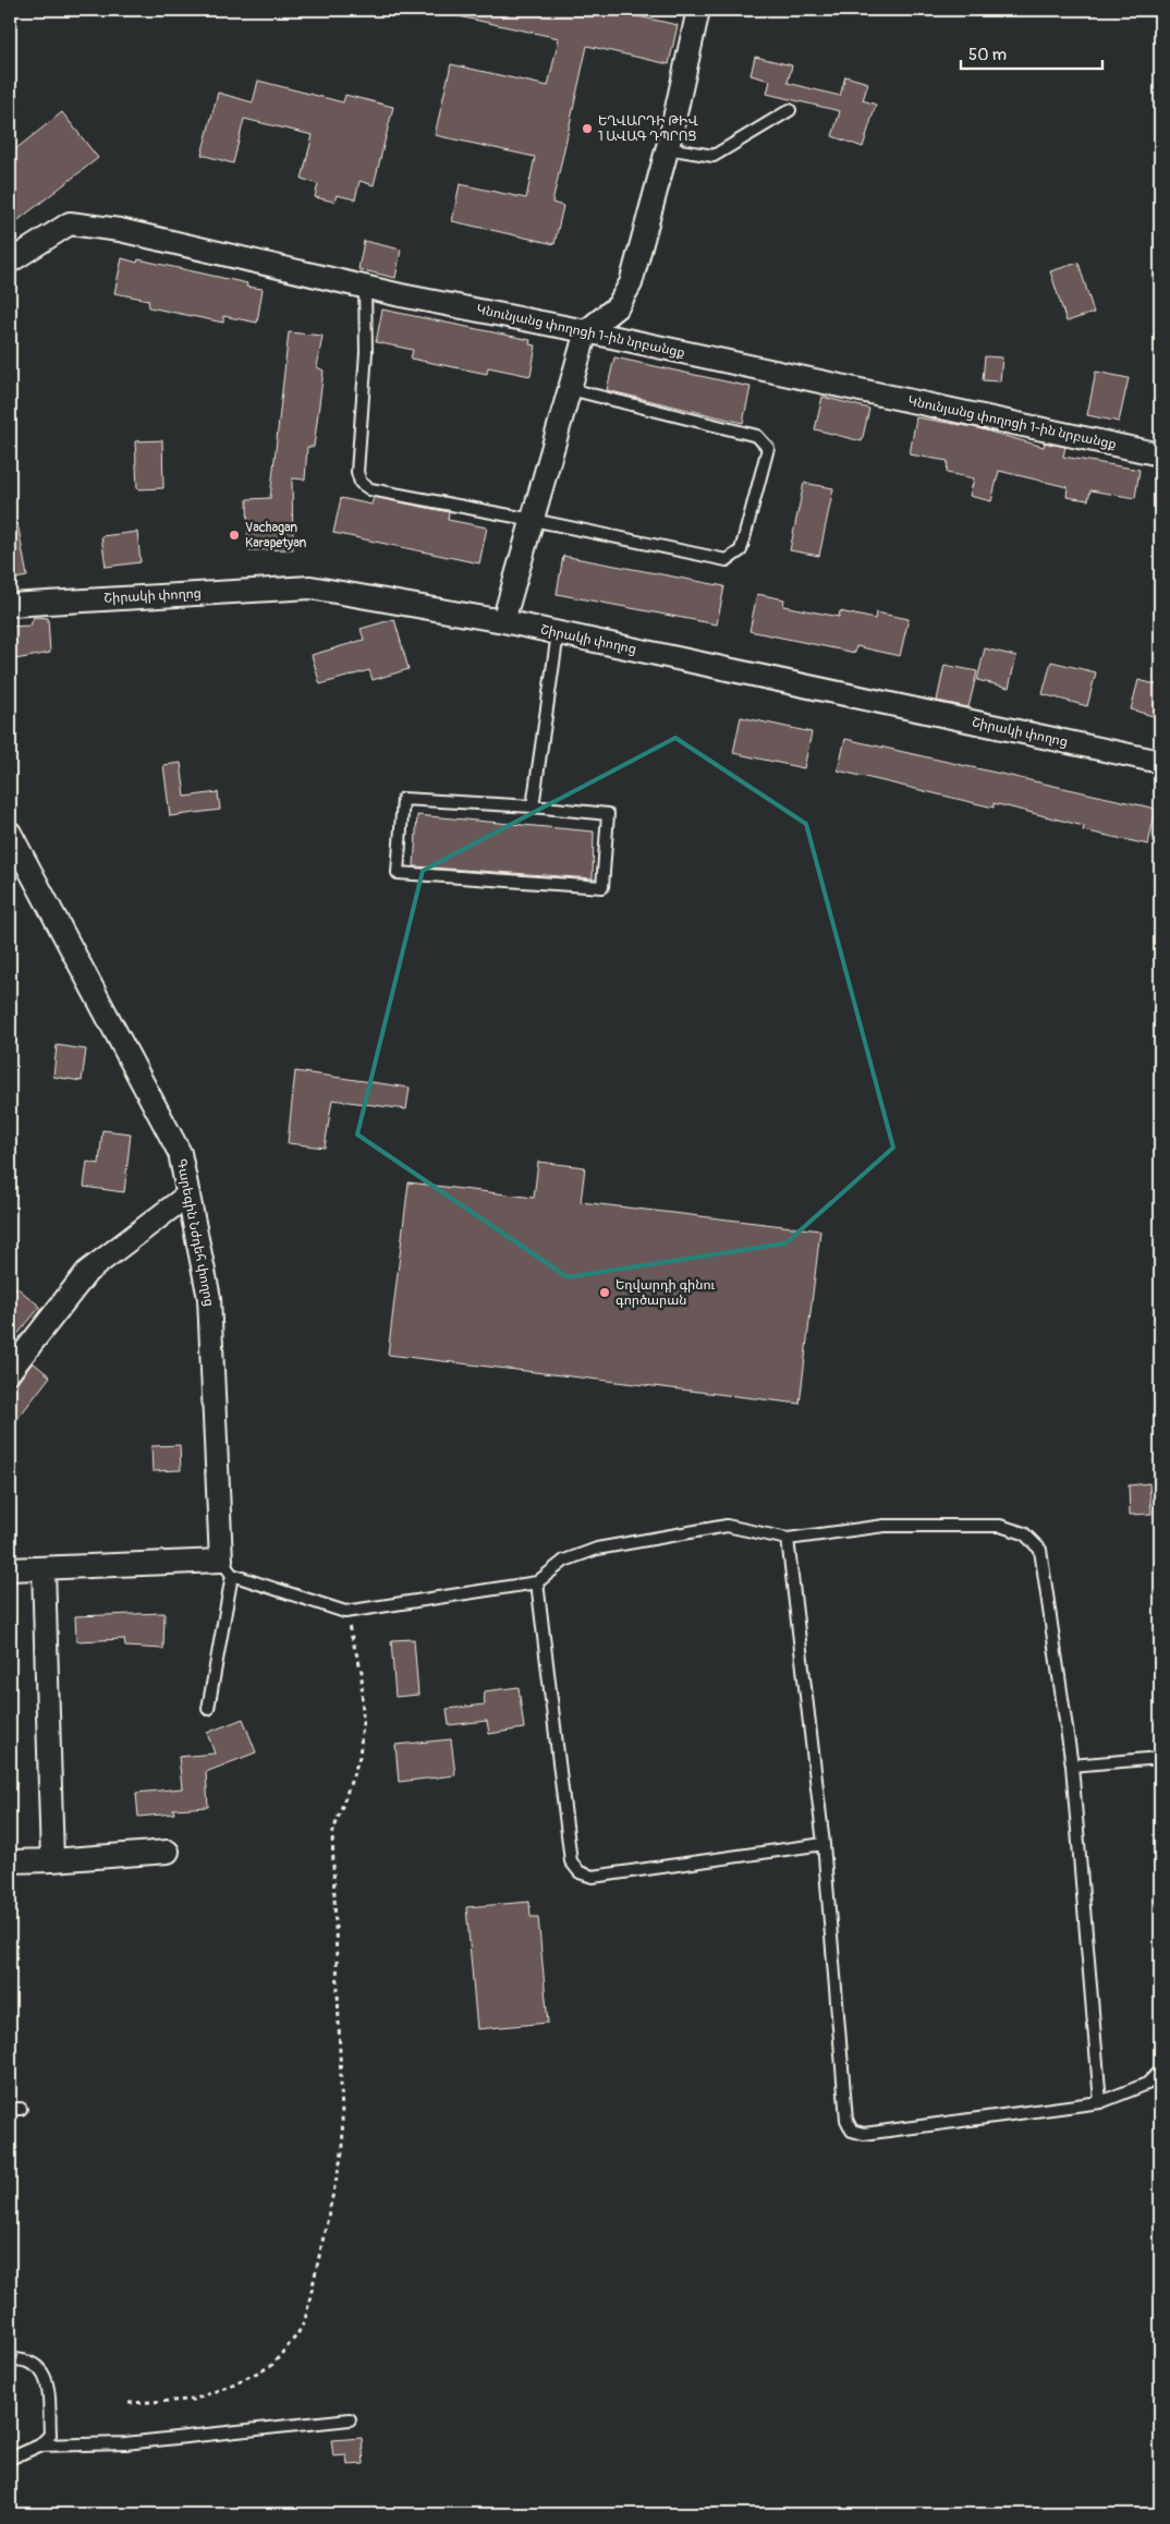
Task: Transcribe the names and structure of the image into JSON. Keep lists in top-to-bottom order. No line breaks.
{"streets":{"street":["Կնունյանց փողոցի 1-ին նրբանցք","Շիրակի փողոց","Գարեգին Նժդեհ փողոց"]},"places":["ԵՂՎԱՐԴԻ ԹԻՎ 1 ԱՎԱԳ ԴՊՐՈՑ","Vachagan Karapetyan","Եղվարդի գինու գործարան"],"scale_bar":"50 m"}
